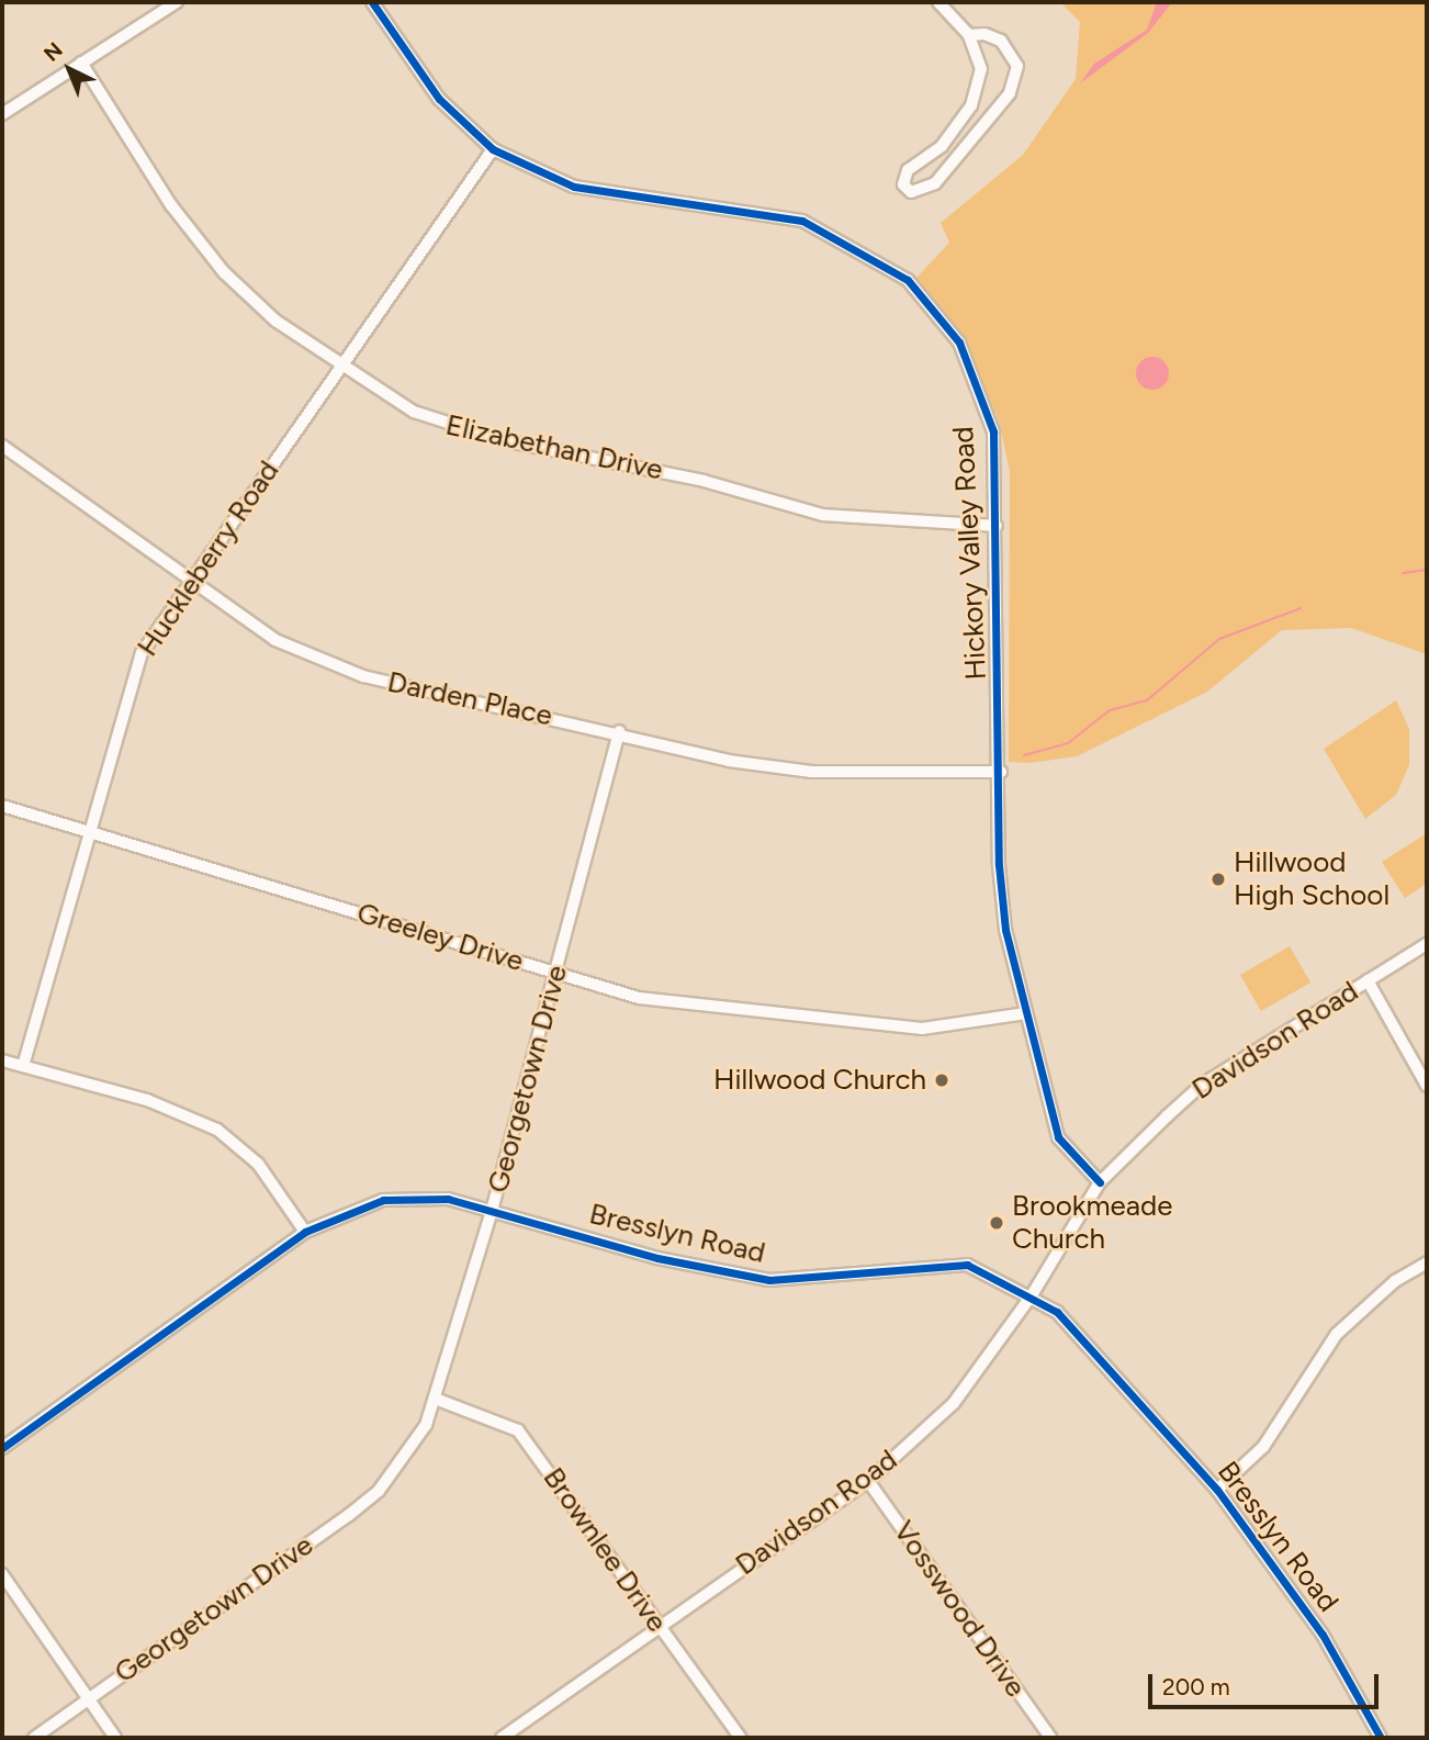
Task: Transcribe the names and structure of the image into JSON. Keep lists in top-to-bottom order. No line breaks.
{"streets":{"street":["Elizabethan Drive","Hickory Valley Road","Huckleberry Road","Darden Place","Greeley Drive","Davidson Road","Georgetown Drive","Bresslyn Road","Brownlee Drive","Vosswood Drive"]},"crossings":[["Elizabethan Drive","Hickory Valley Road"],["Elizabethan Drive","Huckleberry Road"],["Hickory Valley Road","Huckleberry Road"],["Hickory Valley Road","Darden Place"],["Hickory Valley Road","Greeley Drive"],["Hickory Valley Road","Davidson Road"],["Huckleberry Road","Darden Place"],["Huckleberry Road","Greeley Drive"],["Darden Place","Georgetown Drive"],["Greeley Drive","Georgetown Drive"],["Davidson Road","Bresslyn Road"],["Davidson Road","Brownlee Drive"],["Davidson Road","Vosswood Drive"],["Georgetown Drive","Bresslyn Road"],["Georgetown Drive","Brownlee Drive"]],"places":["Hillwood High School","Hillwood Church","Brookmeade Church"],"scale_bar":"200 m","north":"top left"}
